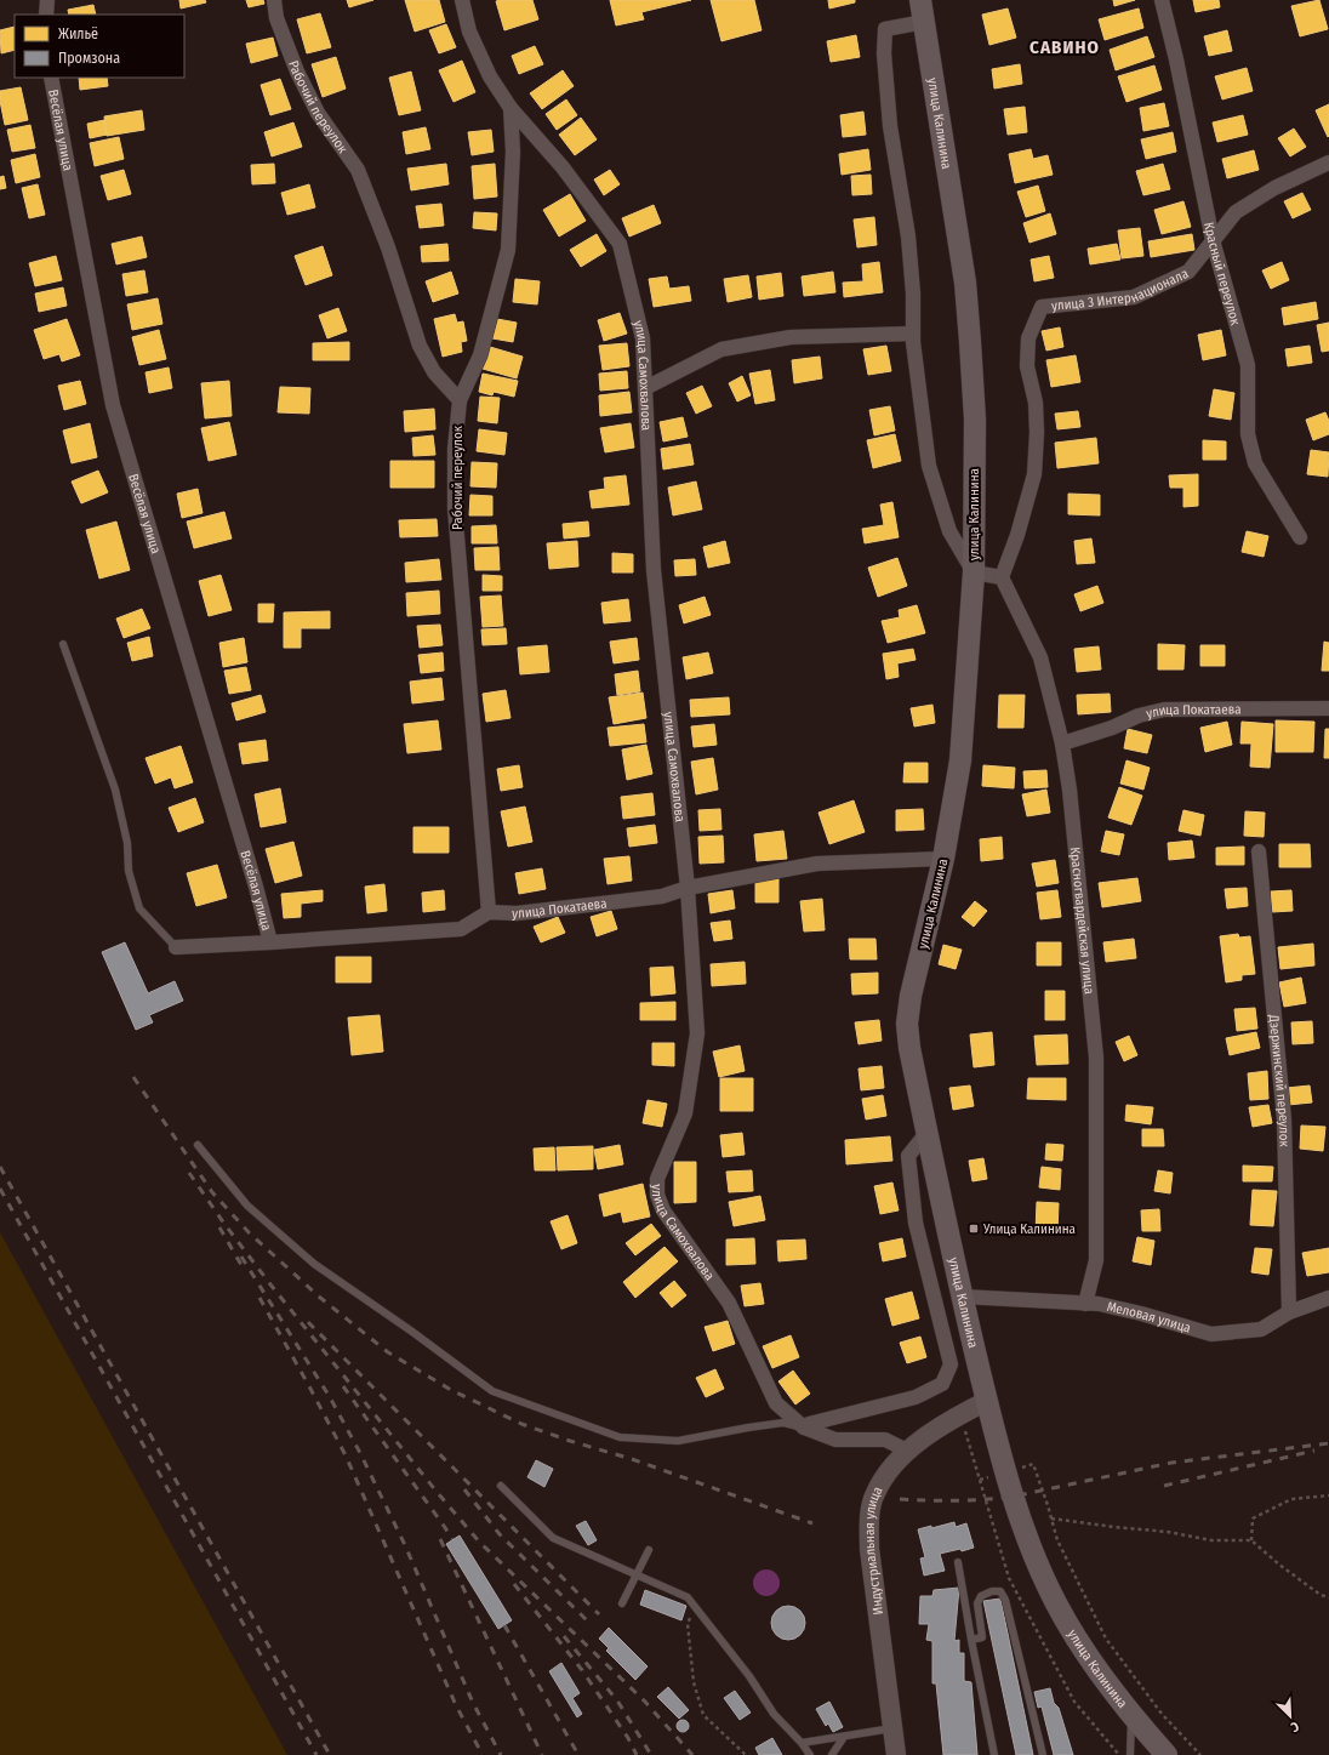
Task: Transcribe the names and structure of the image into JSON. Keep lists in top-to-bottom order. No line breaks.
{"streets":{"main road":["улица Калинина"],"street":["Рабочий переулок","Весёлая улица","Красный переулок","улица 3 Интернационала","улица Самохвалова","улица Покатаева","Красногвардейская улица","Дзержинский переулок","Меловая улица","Индустриальная улица"]},"crossings":[["Рабочий переулок","улица Покатаева"],["улица Калинина","улица Покатаева"],["улица Калинина","Меловая улица"],["улица Калинина","Индустриальная улица"],["Красный переулок","улица 3 Интернационала"],["улица 3 Интернационала","Красногвардейская улица"],["улица Самохвалова","улица Покатаева"],["улица Самохвалова","Индустриальная улица"],["улица Покатаева","Красногвардейская улица"],["Красногвардейская улица","Меловая улица"],["Дзержинский переулок","Меловая улица"]],"districts":["САВИНО"],"places":{"transit":["Улица Калинина"]},"legend":["Жильё","Промзона"],"north":"bottom right"}
